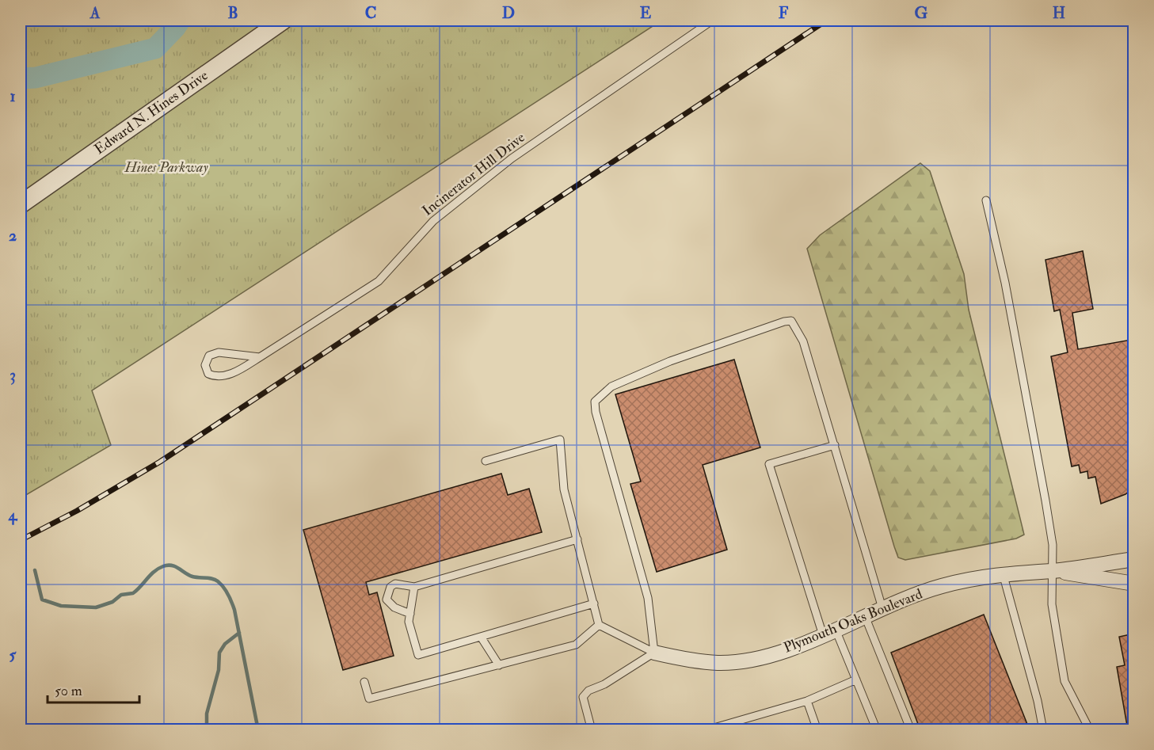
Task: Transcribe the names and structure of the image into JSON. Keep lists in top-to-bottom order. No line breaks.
{"streets":{"street":["Edward N. Hines Drive","Plymouth Oaks Boulevard"],"lane":["Incinerator Hill Drive"]},"parks":["Hines Parkway"],"scale_bar":"50 m","grid":{"columns":["A","B","C","D","E","F","G","H"],"rows":["1","2","3","4","5"]}}
